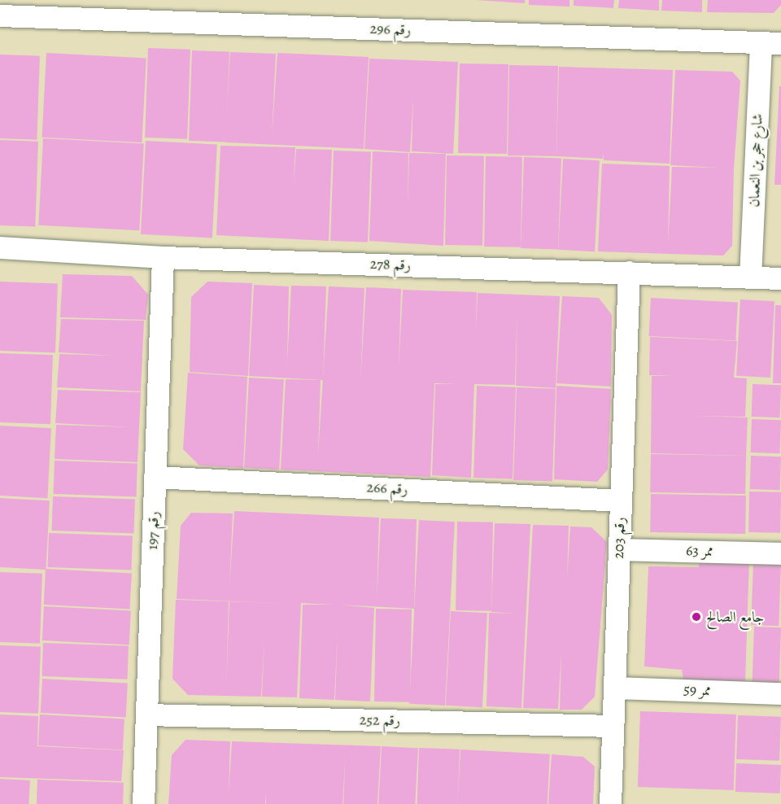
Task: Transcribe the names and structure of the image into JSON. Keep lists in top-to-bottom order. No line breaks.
{"streets":{"street":["رقم 296","شارع حجر بن النعمان","رقم 278","رقم 266","رقم 197","رقم 203","63 ممر","ممر 59","رقم 252"]},"crossings":[["رقم 296","شارع حجر بن النعمان"],["شارع حجر بن النعمان","رقم 278"],["رقم 278","رقم 197"],["رقم 278","رقم 203"],["رقم 266","رقم 197"],["رقم 266","رقم 203"],["رقم 197","رقم 252"],["رقم 203","63 ممر"],["رقم 203","ممر 59"],["رقم 203","رقم 252"]],"places":["جامع الصالح"]}
